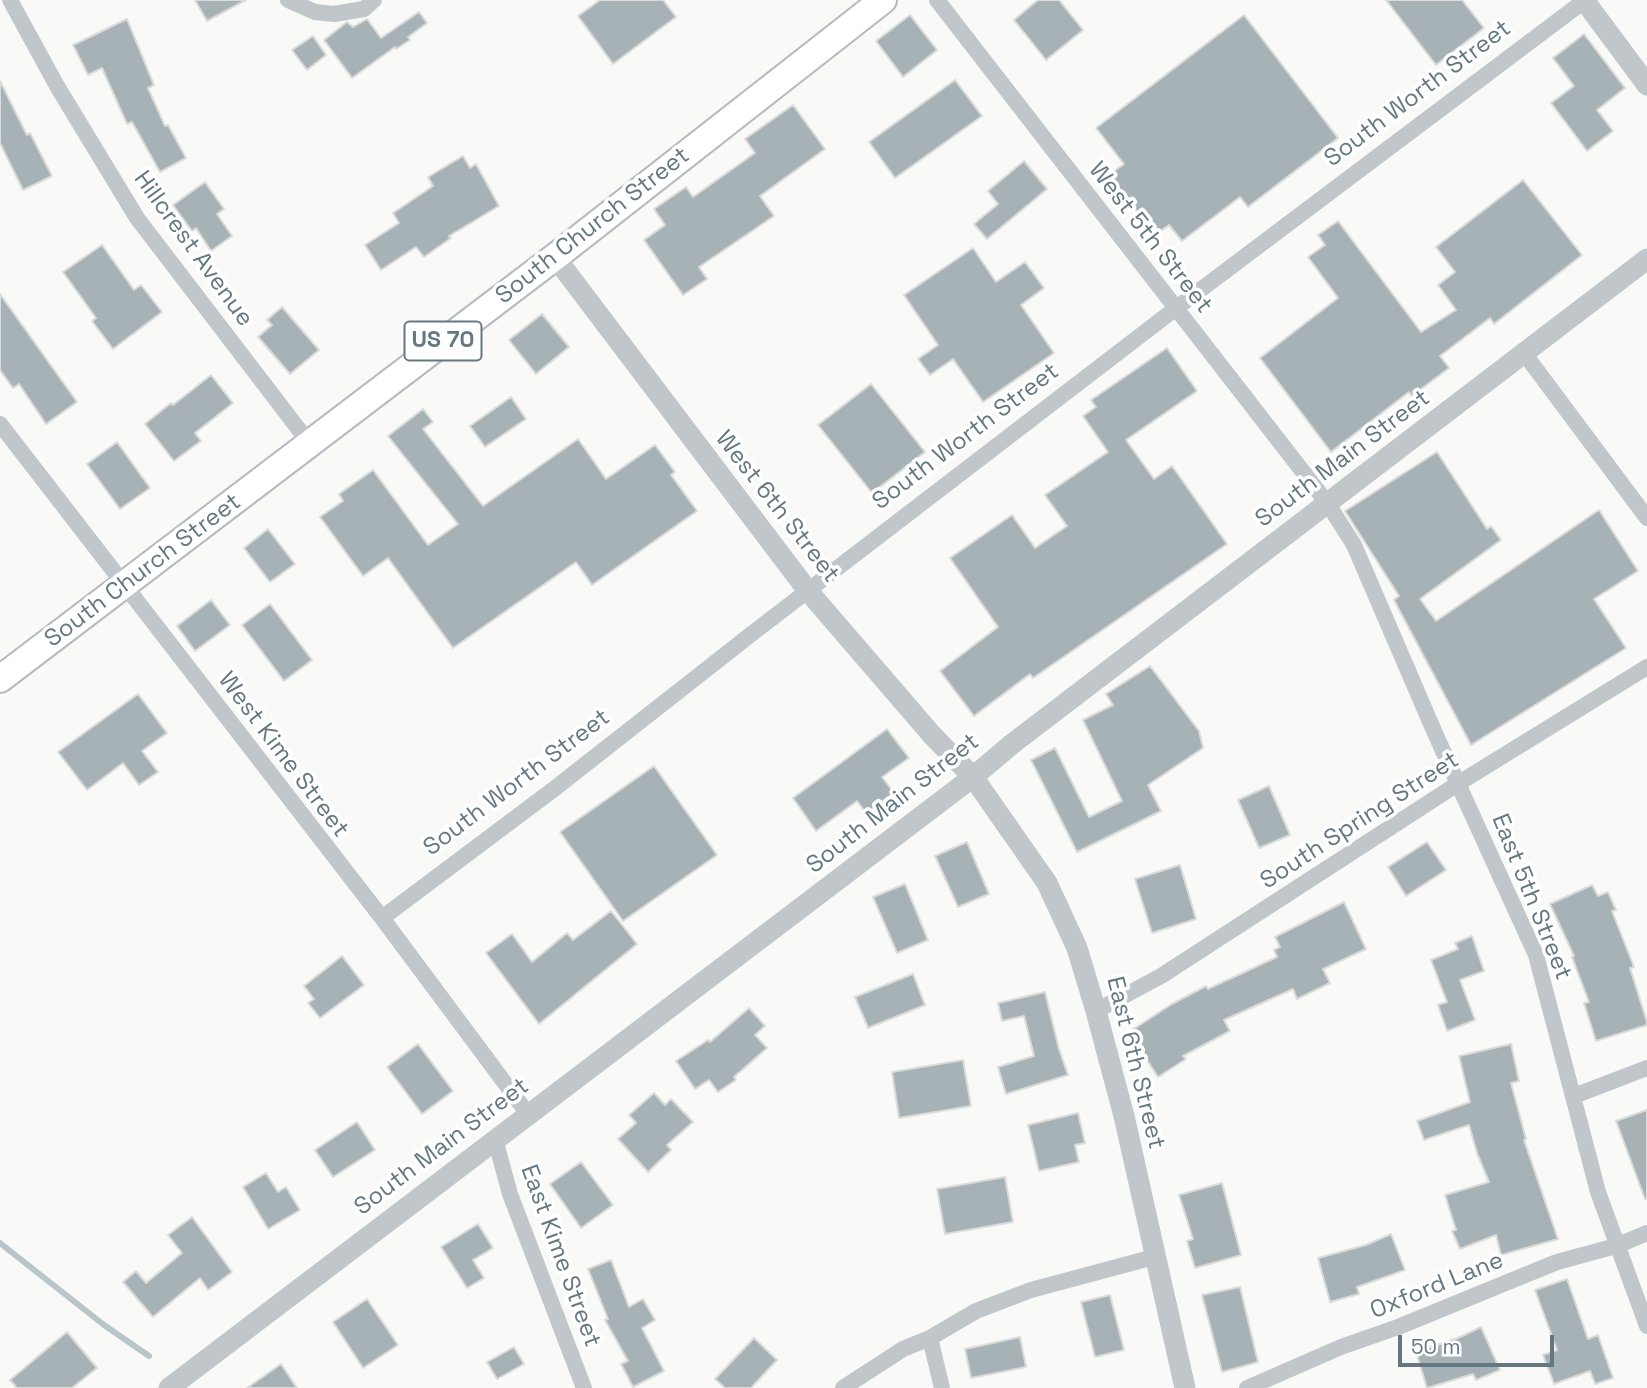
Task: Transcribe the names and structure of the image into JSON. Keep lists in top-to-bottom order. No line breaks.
{"streets":{"main road":["South Church Street","US 70"],"street":["South Worth Street","West 5th Street","Hillcrest Avenue","South Main Street","West 6th Street","West Kime Street","South Spring Street","East 5th Street","East 6th Street","East Kime Street","Oxford Lane"]},"crossings":[["South Worth Street","West 5th Street"],["South Worth Street","West 6th Street"],["South Worth Street","West Kime Street"],["South Church Street","Hillcrest Avenue"],["South Church Street","West 6th Street"],["South Church Street","West Kime Street"],["West 5th Street","South Main Street"],["West 5th Street","East 5th Street"],["South Main Street","West 6th Street"],["South Main Street","West Kime Street"],["South Main Street","East 5th Street"],["South Main Street","East 6th Street"],["South Main Street","East Kime Street"],["West 6th Street","East 6th Street"],["South Spring Street","East 5th Street"],["South Spring Street","East 6th Street"],["East 5th Street","Oxford Lane"]],"scale_bar":"50 m"}
